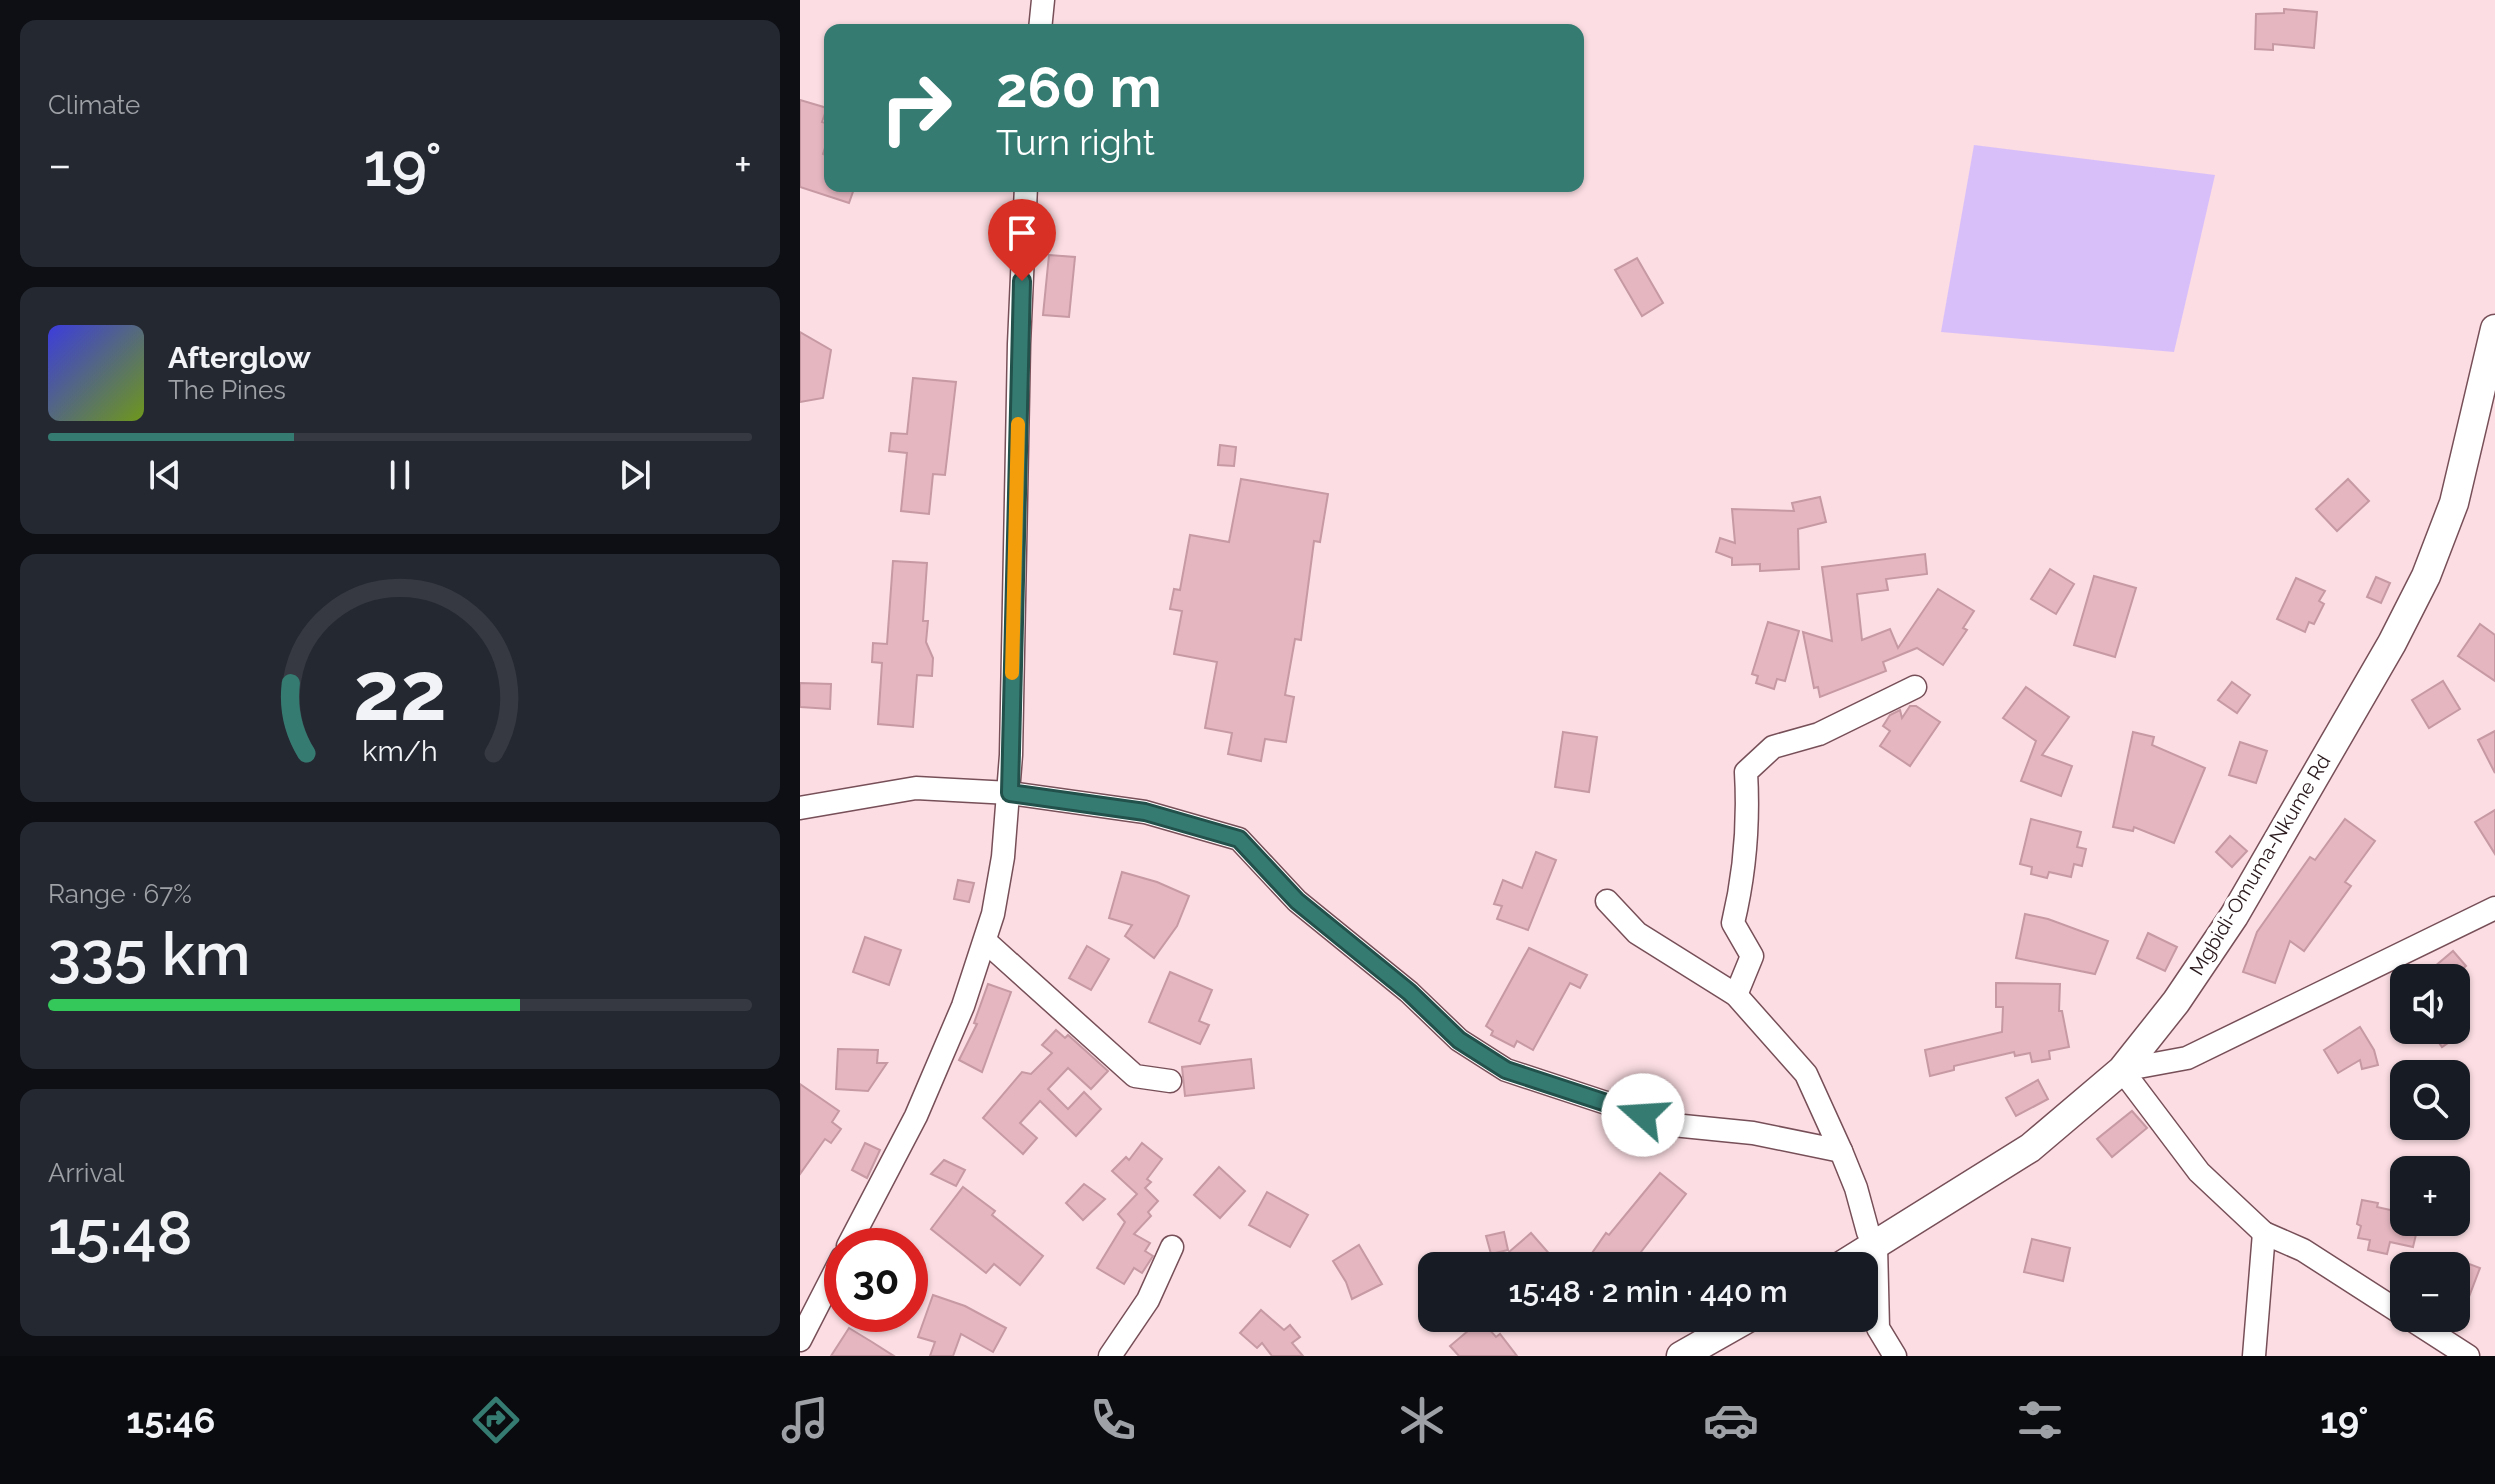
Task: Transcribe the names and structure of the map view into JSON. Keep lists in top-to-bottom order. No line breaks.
{"streets":{"street":["Mgbidi-Omuma-Nkume Rd"]},"page":{"tile":["Climate",["Range · 67%","335 km"],["Arrival","15:48"]],"turn":["260 m","Turn right"],"heat":["−","19°","+"],"song":["Afterglow","The Pines"],"map_buttons":["+","−"],"limit":"30","trip":"15:48 · 2 min · 440 m","tabs":["15:46","19°"],"gauge":["22","km/h"]}}
